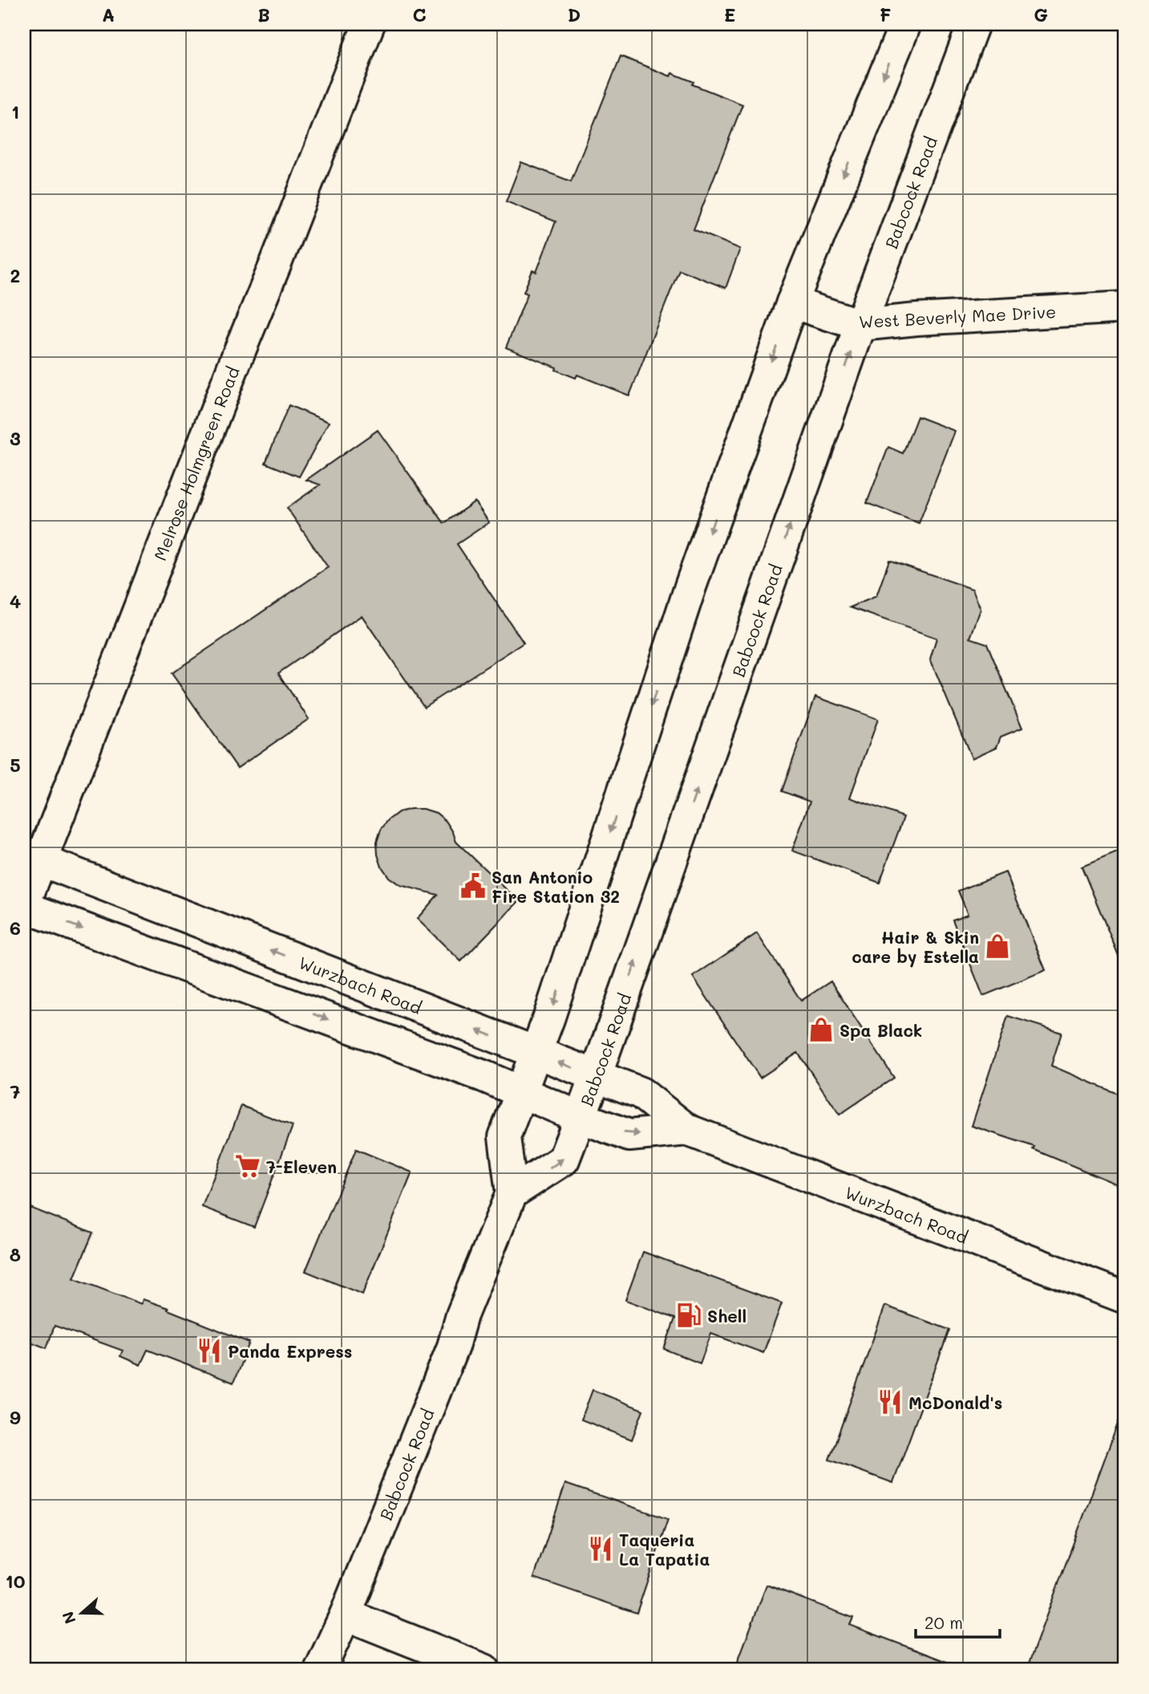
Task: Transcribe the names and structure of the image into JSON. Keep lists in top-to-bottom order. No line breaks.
{"streets":{"main road":["Babcock Road","West Beverly Mae Drive","Melrose Holmgreen Road","Wurzbach Road"]},"crossings":[["Babcock Road","West Beverly Mae Drive"],["Babcock Road","Wurzbach Road"],["Melrose Holmgreen Road","Wurzbach Road"]],"places":{"public building":["San Antonio Fire Station 32"],"shop":["Hair & Skin care by Estella","Spa Black"],"supermarket":["7-Eleven"],"fuel station":["Shell"],"restaurant":["Panda Express","McDonald's","Taqueria La Tapatia"]},"scale_bar":"20 m","north":"left","grid":{"columns":["A","B","C","D","E","F","G"],"rows":["1","2","3","4","5","6","7","8","9","10"]}}
